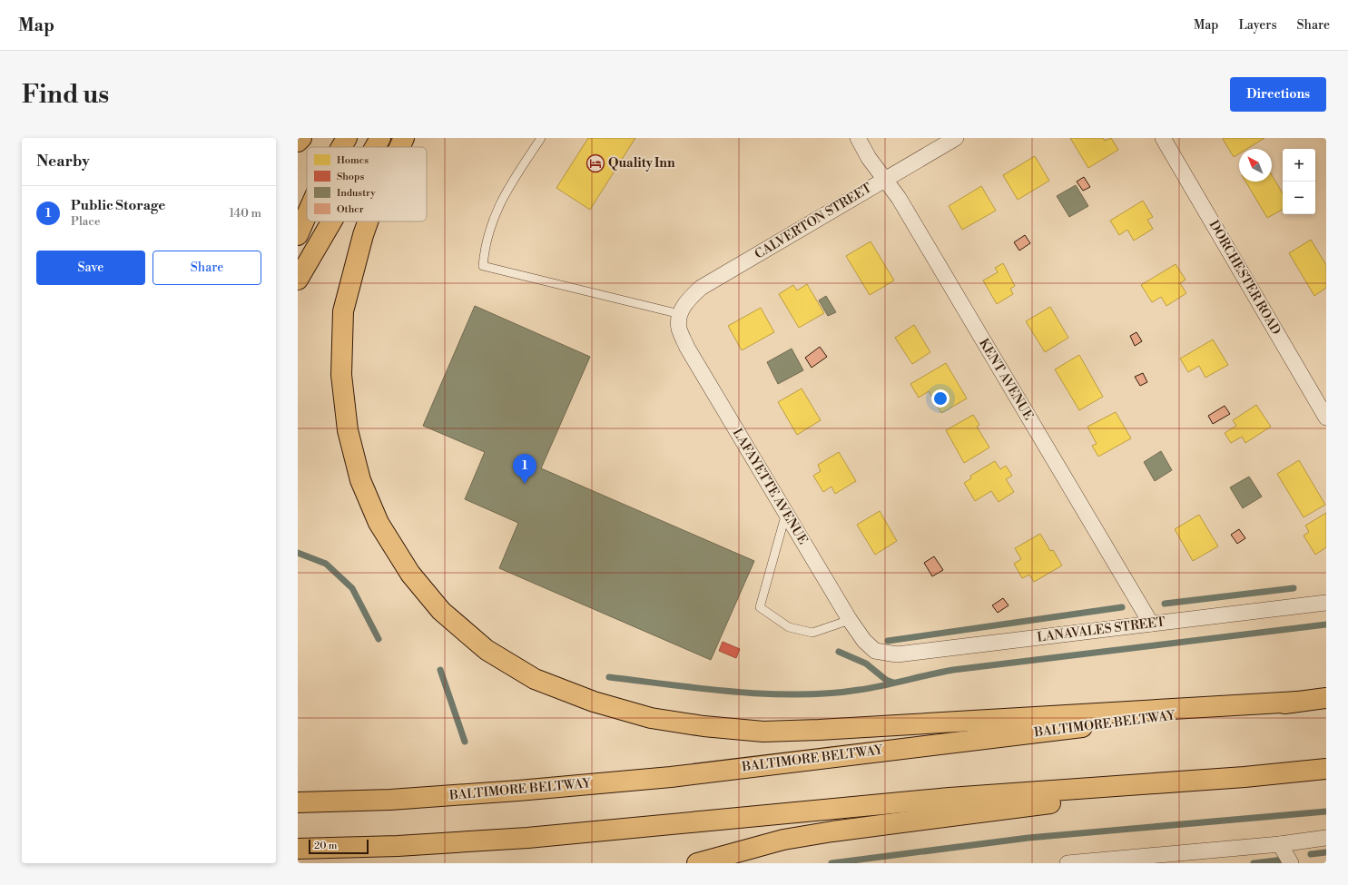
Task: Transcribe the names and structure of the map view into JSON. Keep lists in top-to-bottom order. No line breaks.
{"streets":{"main road":["BALTIMORE BELTWAY"],"street":["CALVERTON STREET","DORCHESTER ROAD","KENT AVENUE","LAFAYETTE AVENUE","LANAVALES STREET"]},"crossings":[["CALVERTON STREET","KENT AVENUE"],["CALVERTON STREET","LAFAYETTE AVENUE"],["KENT AVENUE","LANAVALES STREET"],["LAFAYETTE AVENUE","LANAVALES STREET"]],"places":{"hotel":["Quality Inn"]},"legend":["Homes","Shops","Industry","Other"],"scale_bar":"20 m","north":"top left","page":{"header":"Map","nav":["Map","Layers","Share"],"buttons":["Directions",["Save","Share"]],"title":"Find us","heading":"Nearby","map_buttons":["+","−"],"list":[{"mark":"1","name":"Public Storage","note":"Place","value":"140 m"}],"pins":"1","scale":"20 m"}}
